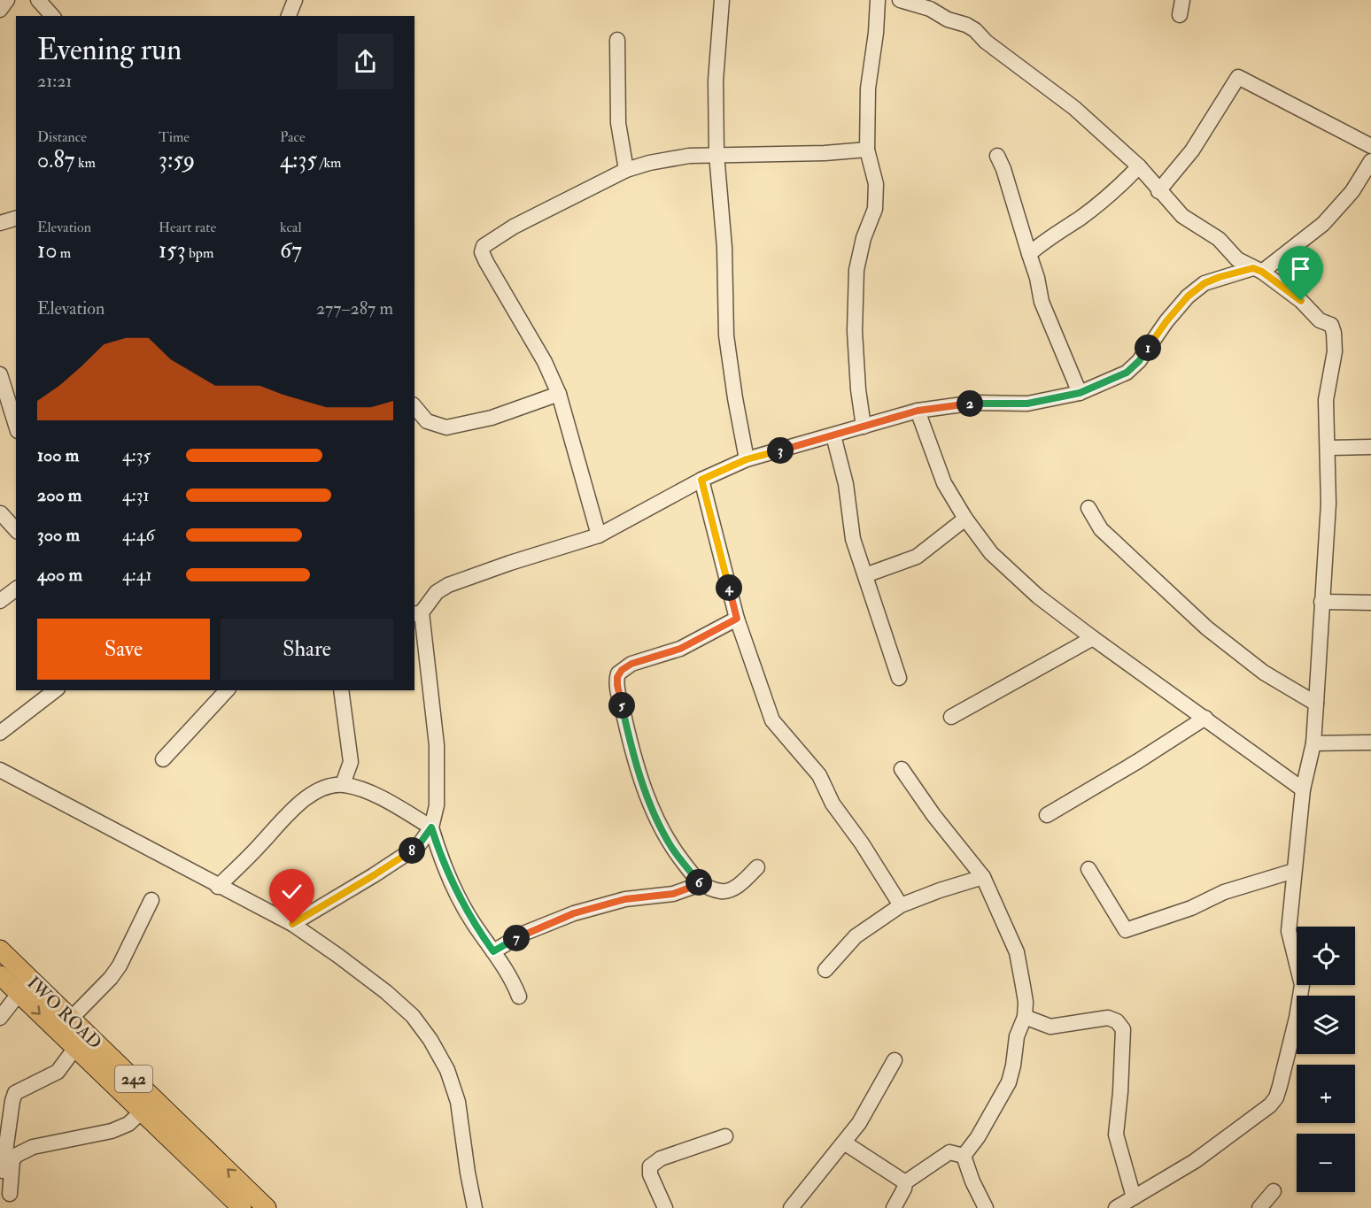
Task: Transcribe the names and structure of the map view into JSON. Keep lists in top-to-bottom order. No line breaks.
{"streets":{"main road":["IWO ROAD","242"]},"page":{"heading":["Evening run","21:21"],"stats":[["Distance","0.87 km"],["Time","3:59"],["Pace","4:35 /km"],["Elevation","10 m"],["Heart rate","153 bpm"],["kcal","67"]],"chart":["Elevation","277–287 m"],"pins":["1","2","3","4","5","8","6","7"],"list":[{"name":"100 m","note":"4:35"},{"name":"200 m","note":"4:31"},{"name":"300 m","note":"4:46"},{"name":"400 m","note":"4:41"}],"buttons":["Save","Share"],"map_buttons":["+","−"]}}
